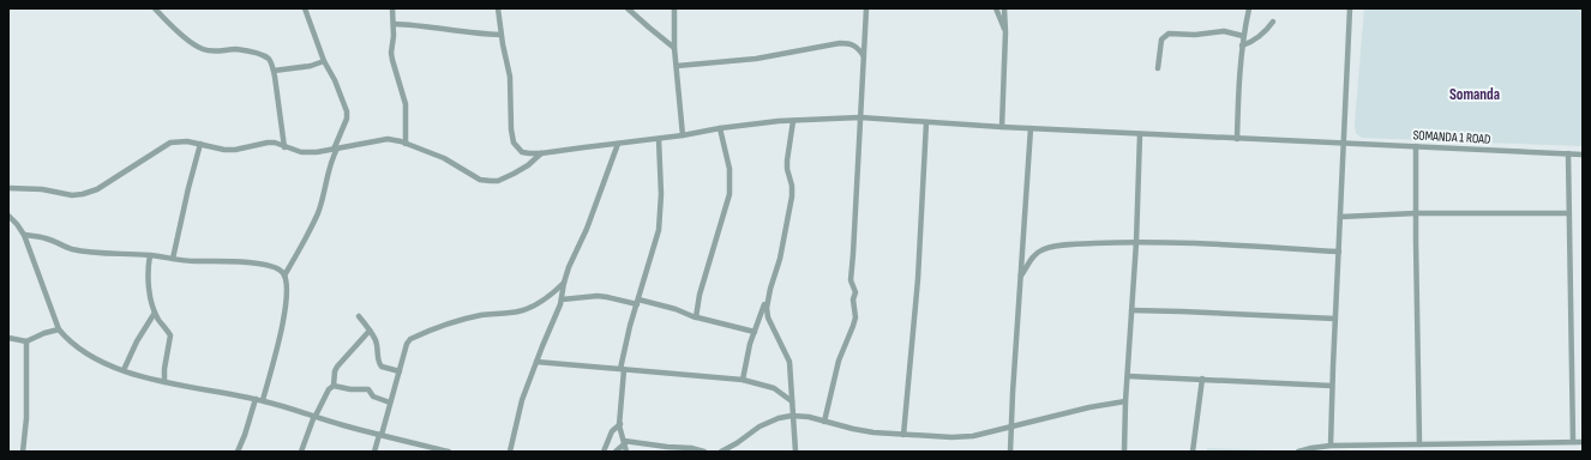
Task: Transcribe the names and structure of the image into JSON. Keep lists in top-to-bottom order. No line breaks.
{"streets":{"street":["SOMANDA 1 ROAD"]},"districts":["Somanda"]}
